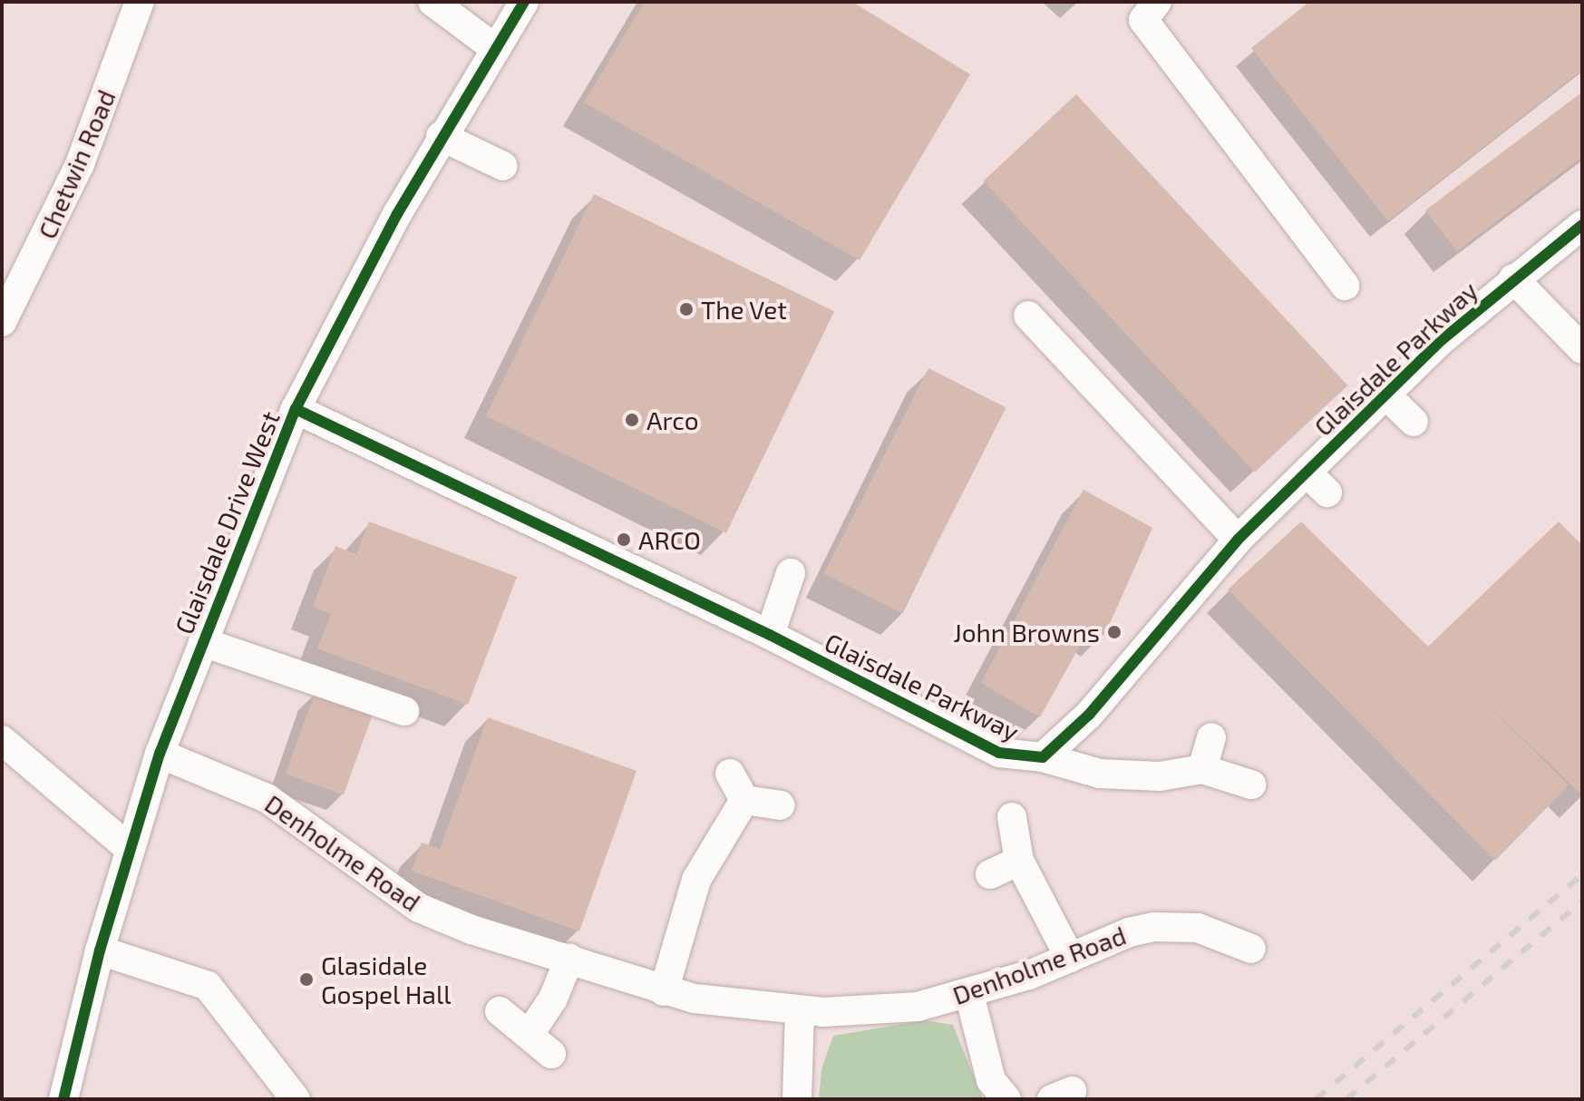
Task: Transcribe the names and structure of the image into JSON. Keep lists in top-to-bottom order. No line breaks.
{"streets":{"street":["Chetwin Road","Glaisdale Parkway","Glaisdale Drive West","Denholme Road"]},"crossings":[["Glaisdale Parkway","Glaisdale Drive West"],["Glaisdale Drive West","Denholme Road"]],"places":["The Vet","Arco","ARCO","John Browns","Glasidale Gospel Hall"]}
